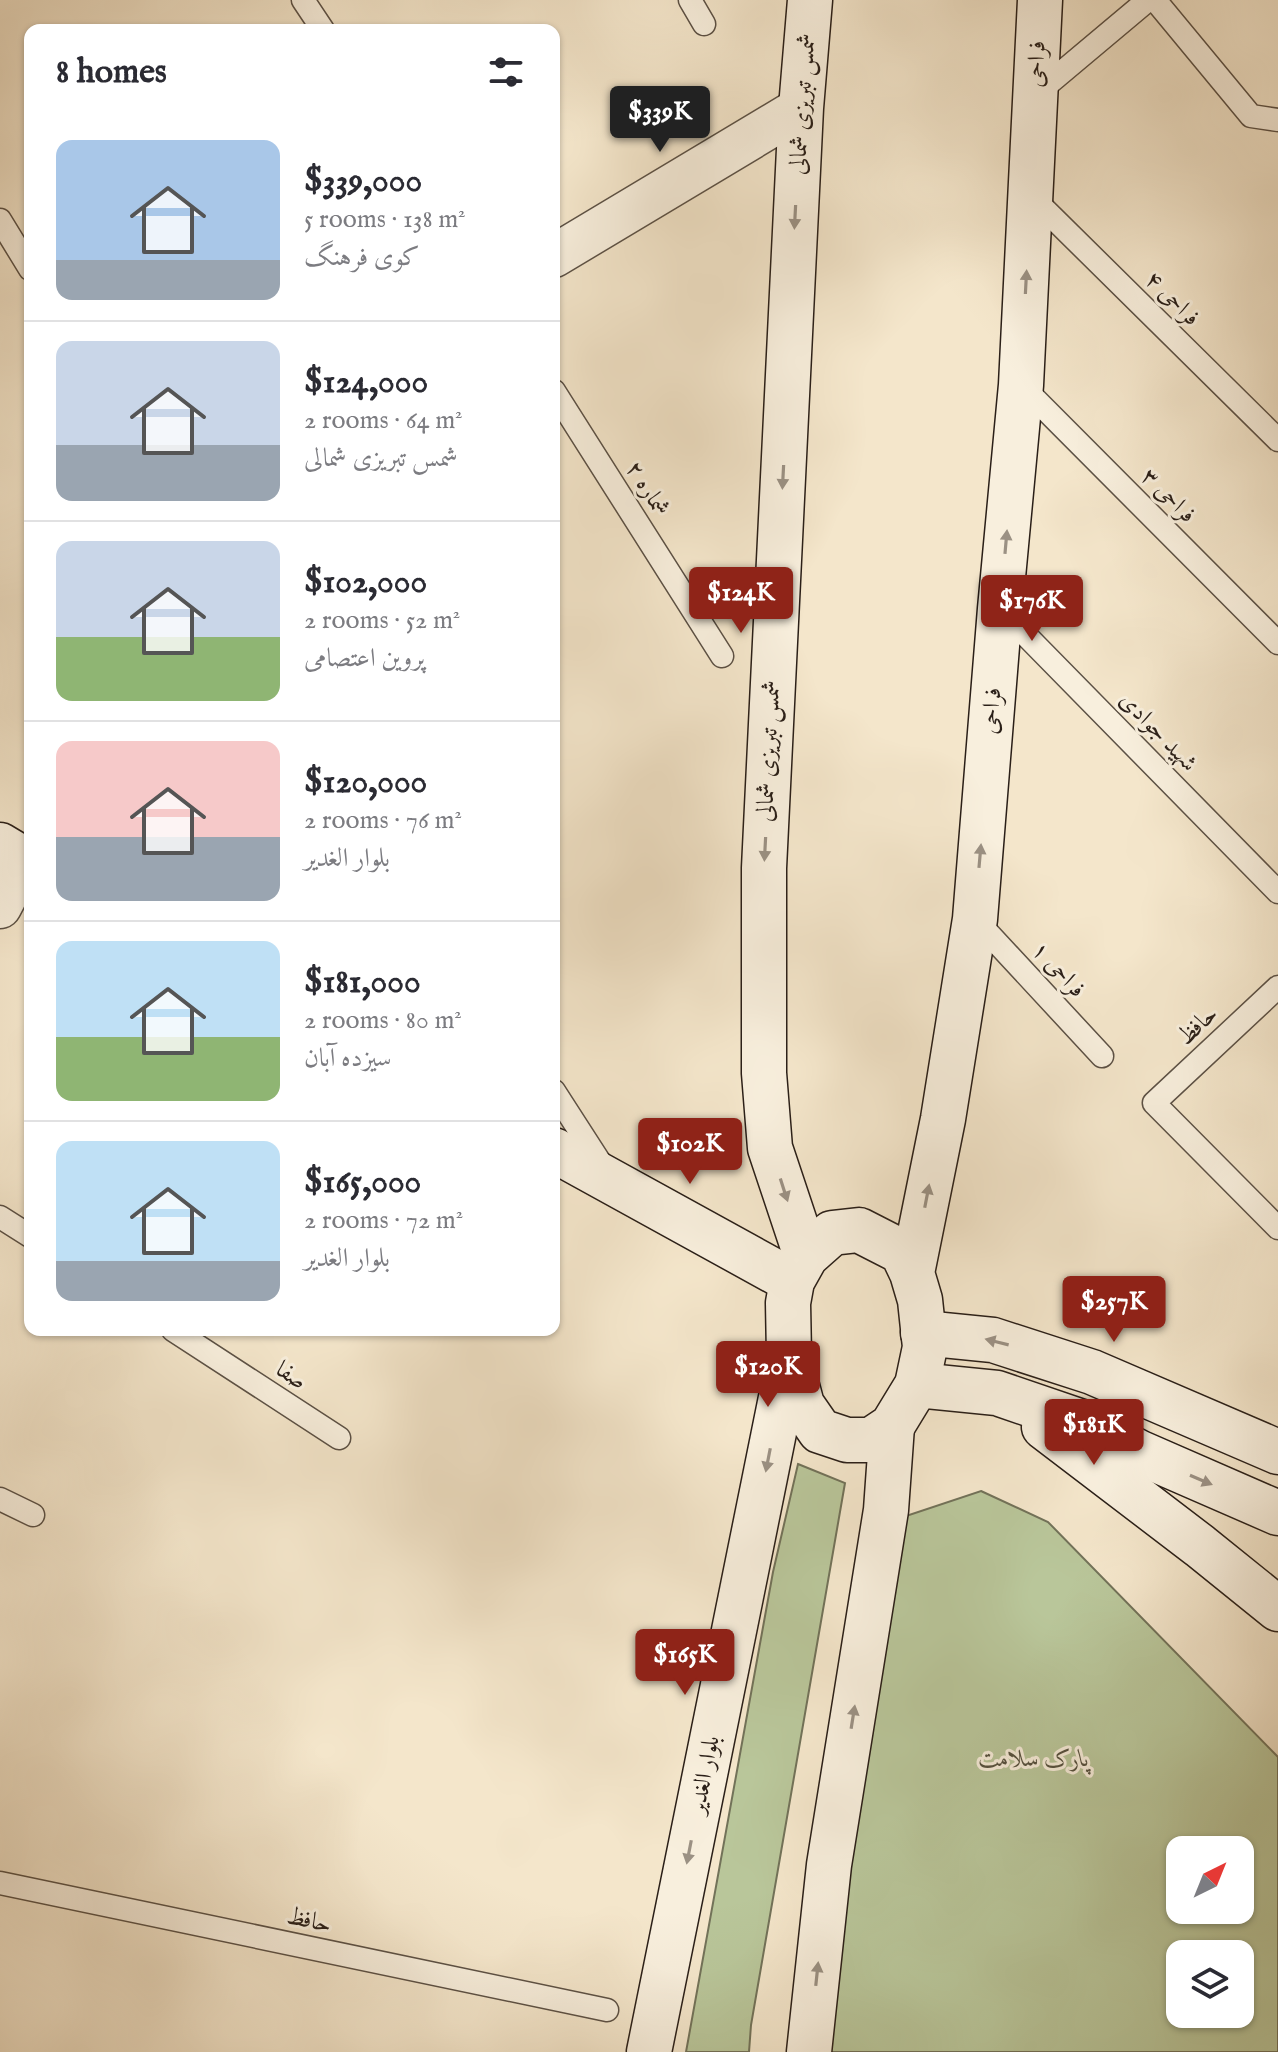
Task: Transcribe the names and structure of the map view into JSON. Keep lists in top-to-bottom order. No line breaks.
{"streets":{"street":["فراحی","شمس تبریزی شمالی","بلوار الغدیر"],"lane":["فراحی ۴","شماره ۲","فراحی ۳","شهید جوادی","فراحی ۱","حافظ","صفا"]},"crossings":[["فراحی","شمس تبریزی شمالی"],["فراحی","فراحی ۴"],["فراحی","فراحی ۳"],["فراحی","شهید جوادی"],["فراحی","فراحی ۱"],["فراحی","بلوار الغدیر"],["شمس تبریزی شمالی","بلوار الغدیر"]],"one_way":["فراحی","شمس تبریزی شمالی"],"parks":["پارک سلامت"],"north":"top right","page":{"heading":"8 homes","price":["$339K","$124K","$176K","$102K","$257K","$120K","$181K","$165K"],"list":[{"name":"$339,000","note":"5 rooms · 138 m² · کوی فرهنگ"},{"name":"$124,000","note":"2 rooms · 64 m² · شمس تبریزی شمالی"},{"name":"$102,000","note":"2 rooms · 52 m² · پروین اعتصامی"},{"name":"$120,000","note":"2 rooms · 76 m² · بلوار الغدیر"},{"name":"$181,000","note":"2 rooms · 80 m² · سیزده آبان"},{"name":"$165,000","note":"2 rooms · 72 m² · بلوار الغدیر"}]}}
